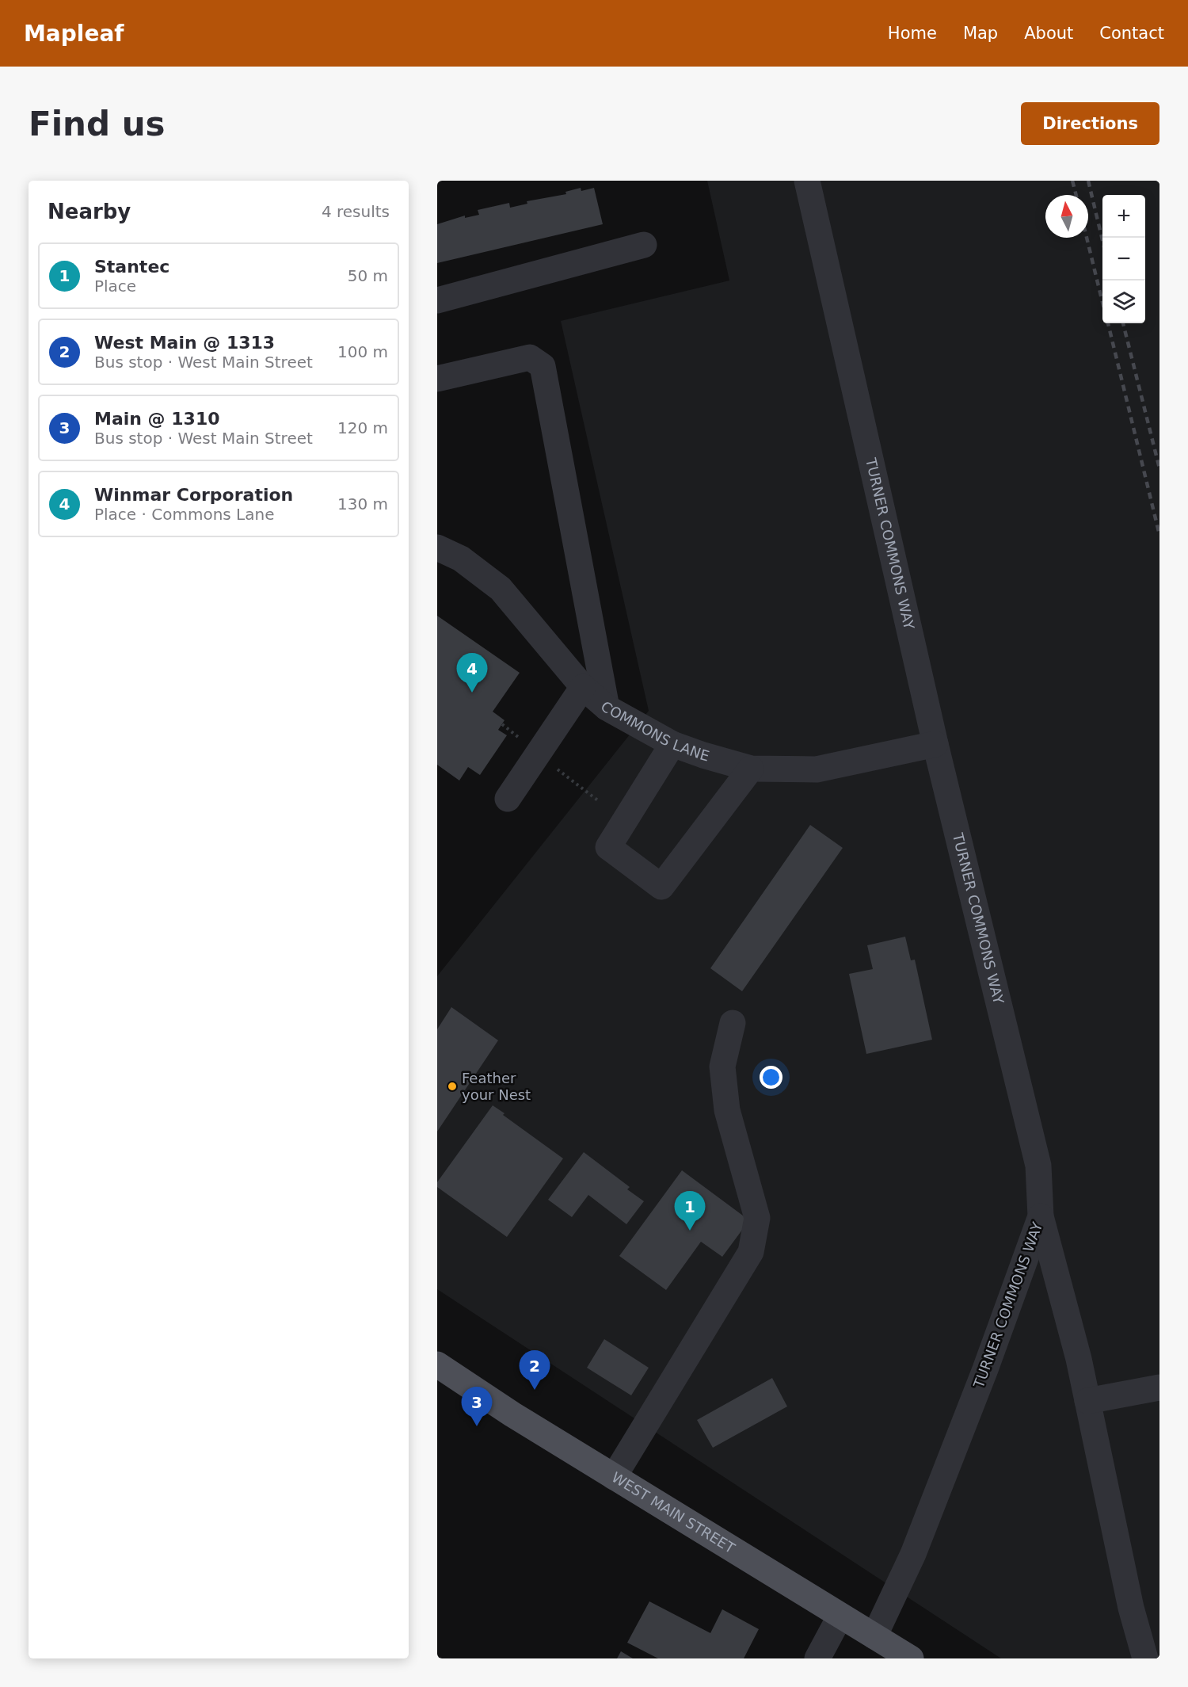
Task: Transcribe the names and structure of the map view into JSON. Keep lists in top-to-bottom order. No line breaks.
{"streets":{"main road":["WEST MAIN STREET"],"street":["TURNER COMMONS WAY","COMMONS LANE"]},"crossings":[["TURNER COMMONS WAY","COMMONS LANE"],["TURNER COMMONS WAY","WEST MAIN STREET"]],"places":["Feather your Nest"],"north":"top","page":{"header":"Mapleaf","nav":["Home","Map","About","Contact"],"buttons":"Directions","title":"Find us","heading":["Nearby","4 results"],"map_buttons":["+","−"],"list":[{"mark":"1","name":"Stantec","note":"Place","value":"50 m"},{"mark":"2","name":"West Main @ 1313","note":"Bus stop · West Main Street","value":"100 m"},{"mark":"3","name":"Main @ 1310","note":"Bus stop · West Main Street","value":"120 m"},{"mark":"4","name":"Winmar Corporation","note":"Place · Commons Lane","value":"130 m"}],"pins":["4","1","2","3"]}}
